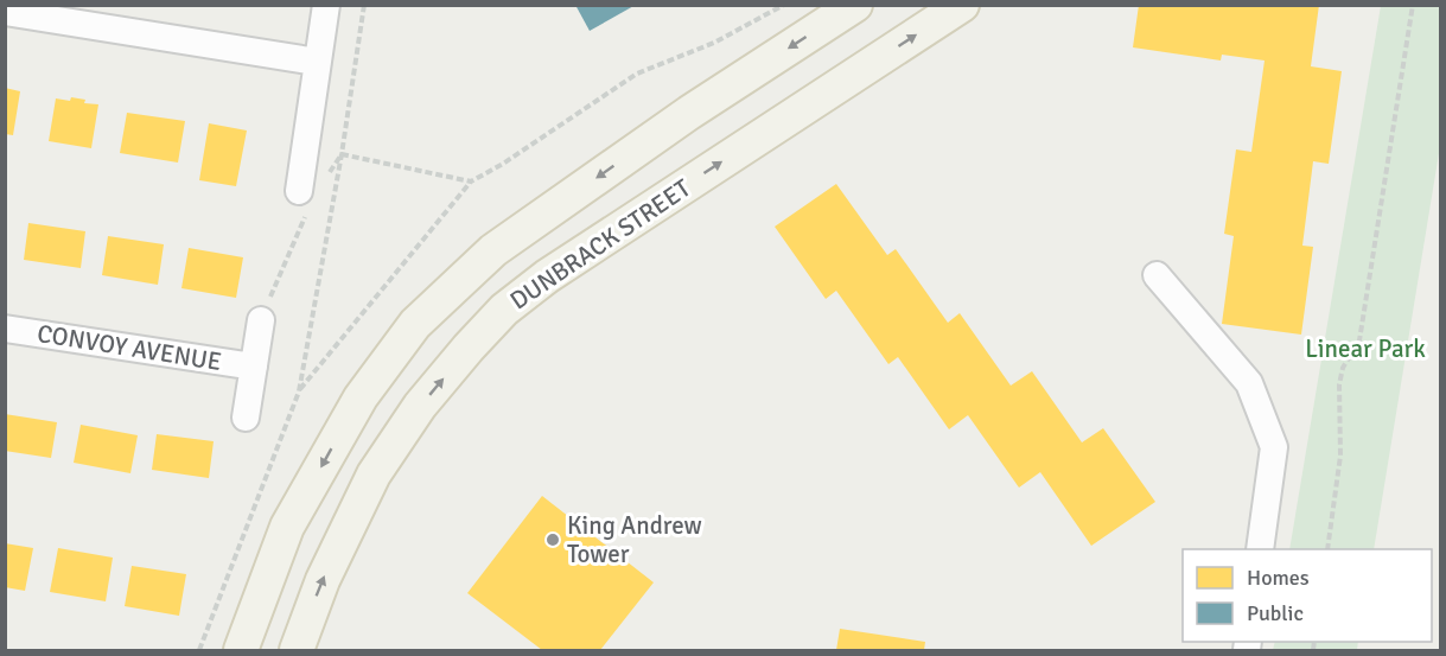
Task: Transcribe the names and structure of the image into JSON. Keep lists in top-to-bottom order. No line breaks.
{"streets":{"main road":["DUNBRACK STREET"],"street":["CONVOY AVENUE"]},"parks":["Linear Park"],"places":["King Andrew Tower"],"legend":["Homes","Public"]}
